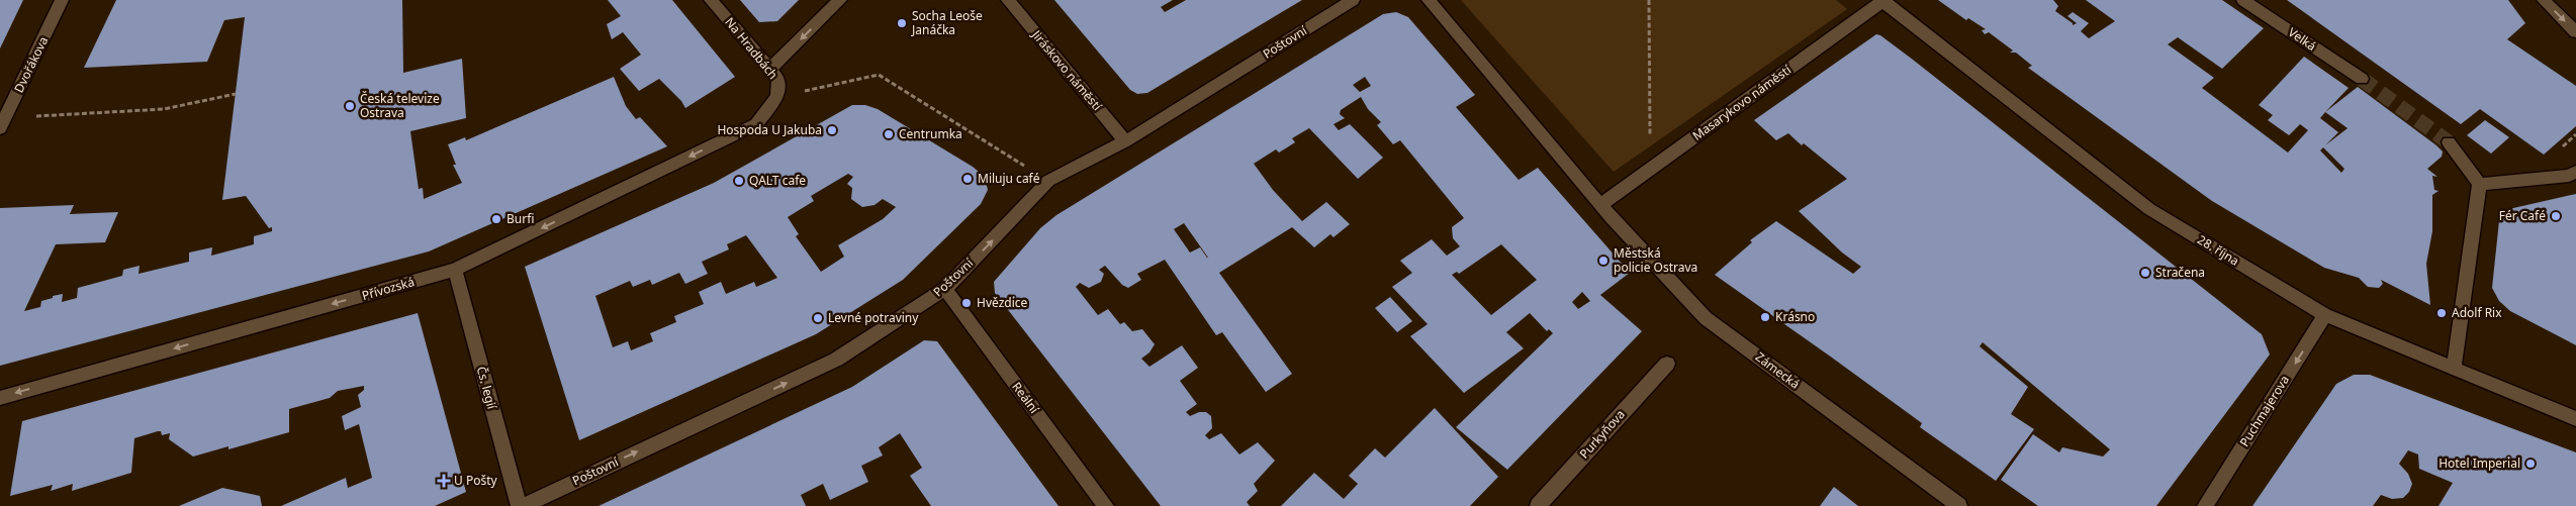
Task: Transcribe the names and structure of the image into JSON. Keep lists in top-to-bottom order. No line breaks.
{"streets":{"street":["Velká","Poštovní","Na Hradbách","Dvořákova","Jiráskovo náměstí","Masarykovo náměstí","28. října","Přívozská","Zámecká","Čs. legií","Reální","Puchmajerova","Purkyňova"]},"crossings":[["Poštovní","Jiráskovo náměstí"],["Poštovní","Čs. legií"],["Poštovní","Reální"],["Na Hradbách","Přívozská"],["Masarykovo náměstí","28. října"],["Masarykovo náměstí","Zámecká"],["28. října","Puchmajerova"],["Přívozská","Čs. legií"]],"one_way":["Poštovní","Přívozská","Puchmajerova"],"places":{"other":["Socha Leoše Janáčka","Česká televize Ostrava","Hospoda U Jakuba","Centrumka","Miluju café","QALT cafe","Fér Café","Burfi","Městská policie Ostrava","Stračena","Hvězdice","Adolf Rix","Krásno","Levné potraviny","Hotel Imperial"],"health":["U Pošty"]}}
